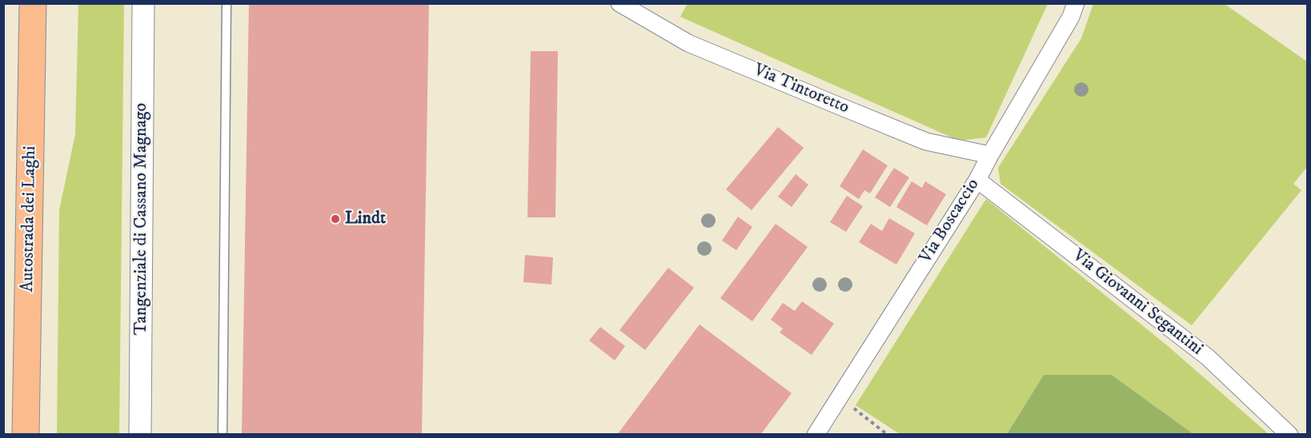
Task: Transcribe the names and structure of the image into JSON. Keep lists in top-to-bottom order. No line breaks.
{"streets":{"highway":["Autostrada dei Laghi"],"street":["Via Tintoretto","Tangenziale di Cassano Magnago","Via Boscaccio","Via Giovanni Segantini"]},"crossings":[["Via Tintoretto","Via Boscaccio"],["Via Boscaccio","Via Giovanni Segantini"]],"places":["Lindt"]}
